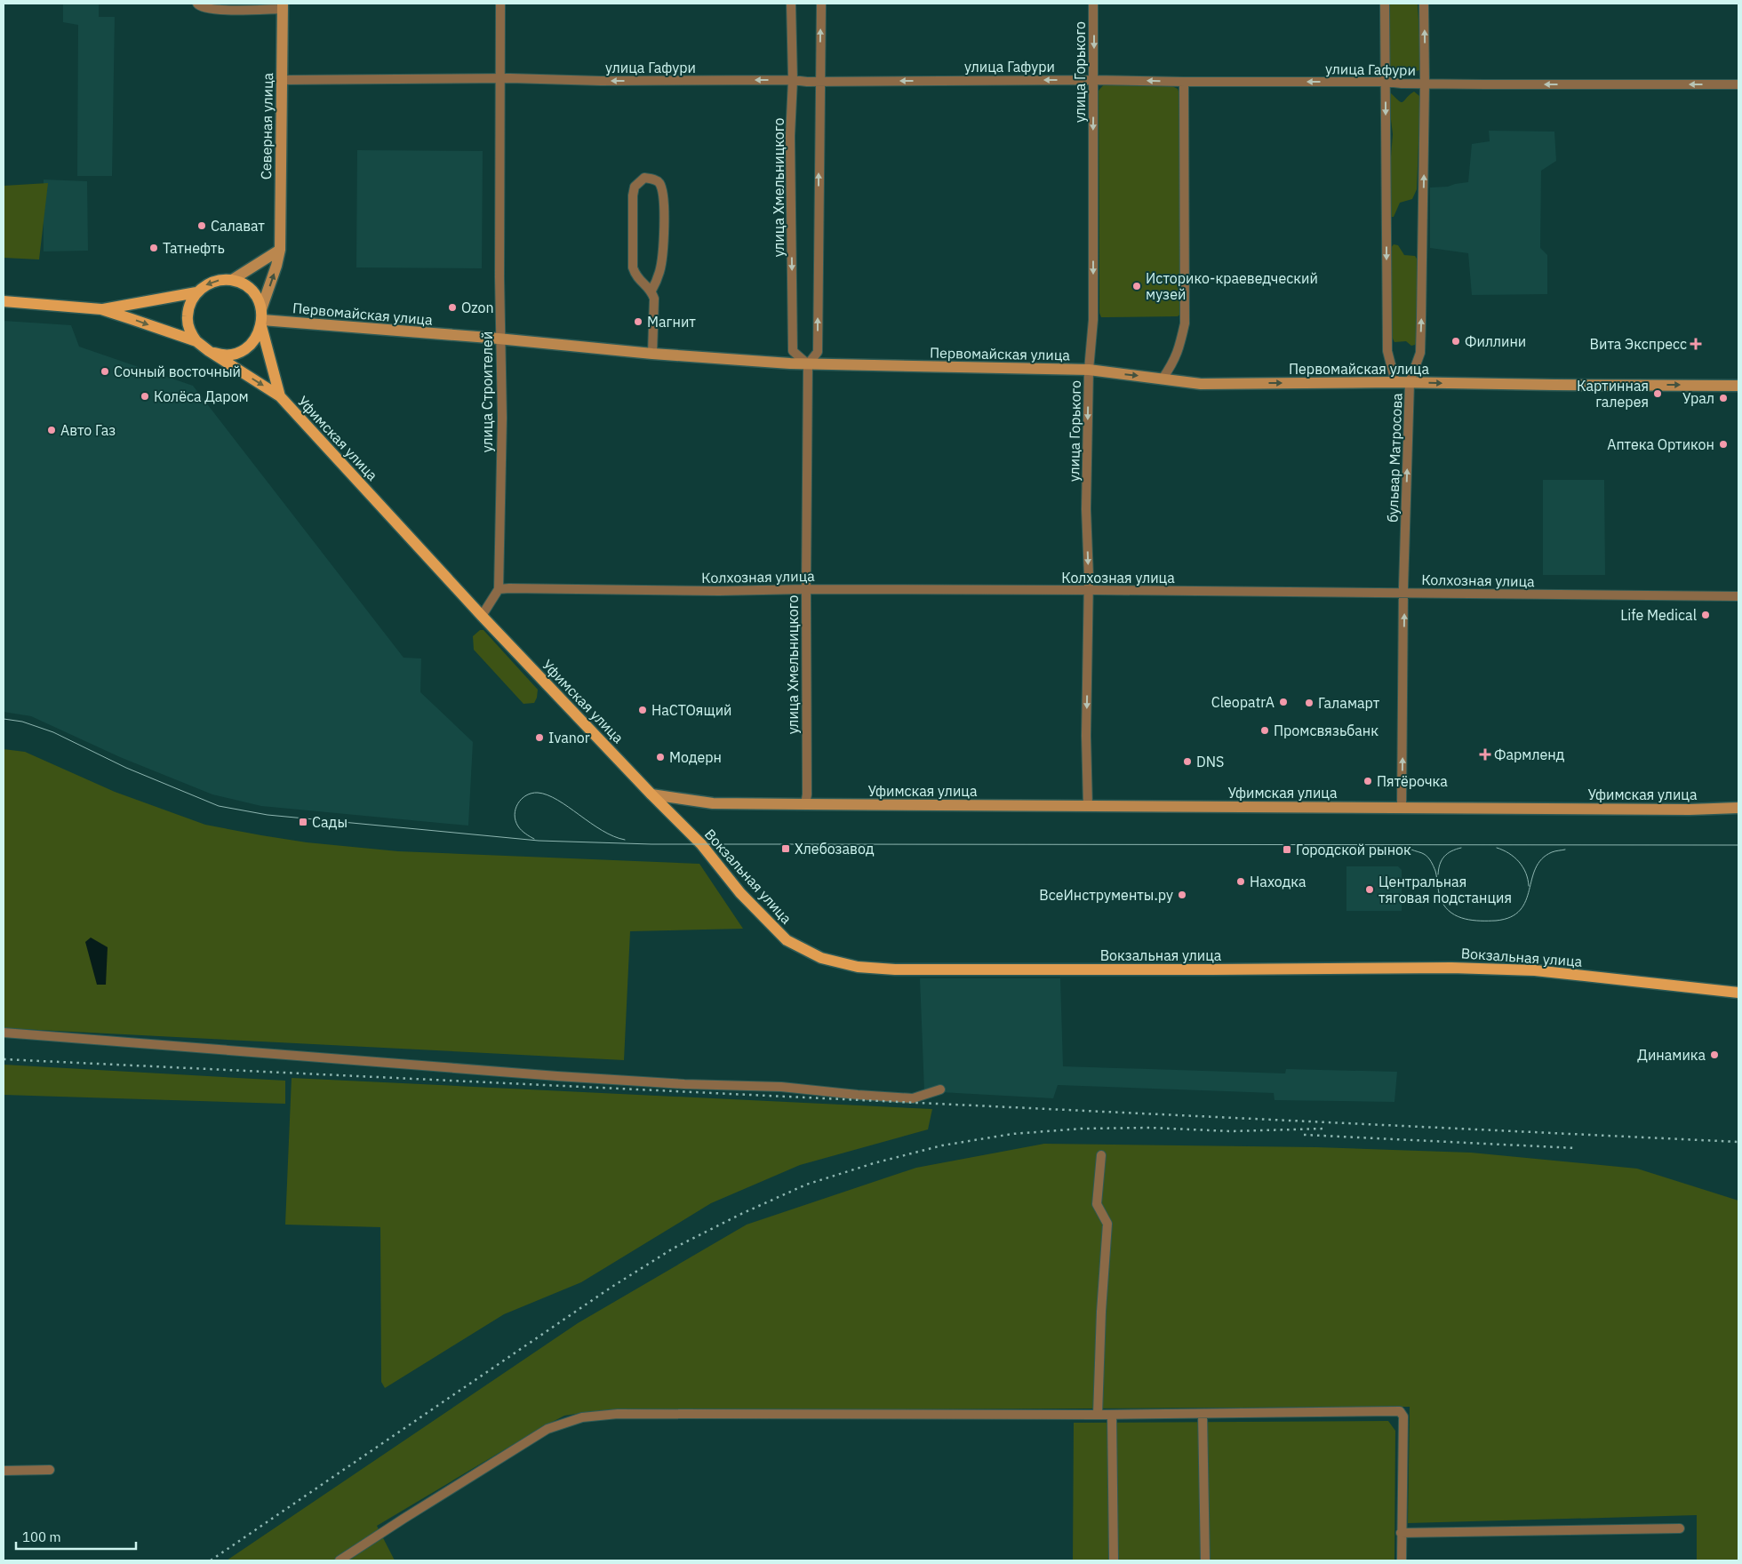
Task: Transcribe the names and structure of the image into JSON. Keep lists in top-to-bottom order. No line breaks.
{"streets":{"main road":["Уфимская улица","Вокзальная улица"],"street":["улица Гафури","улица Горького","Северная улица","улица Хмельницкого","Первомайская улица","улица Строителей","бульвар Матросова","Колхозная улица"]},"crossings":[["улица Гафури","улица Горького"],["улица Гафури","Северная улица"],["улица Гафури","улица Хмельницкого"],["улица Гафури","улица Строителей"],["улица Гафури","бульвар Матросова"],["улица Горького","Первомайская улица"],["улица Горького","Уфимская улица"],["улица Горького","Колхозная улица"],["Северная улица","Первомайская улица"],["улица Хмельницкого","Первомайская улица"],["улица Хмельницкого","Уфимская улица"],["улица Хмельницкого","Колхозная улица"],["Первомайская улица","улица Строителей"],["Первомайская улица","бульвар Матросова"],["улица Строителей","Колхозная улица"],["Уфимская улица","бульвар Матросова"],["Уфимская улица","Вокзальная улица"],["бульвар Матросова","Колхозная улица"]],"one_way":["улица Гафури","улица Горького","Первомайская улица"],"places":{"other":["Салават","Татнефть","Историко-краеведческий музей","Ozon","Магнит","Филлини","Сочный восточный","Картинная галерея","Колёса Даром","Урал","Авто Газ","Аптека Ортикон","Life Medical","CleopatrA","Галамарт","НаСТОящий","Промсвязьбанк","Ivanor","Модерн","DNS","Пятёрочка","Находка","Центральная тяговая подстанция","ВсеИнструменты.ру","Динамика"],"health":["Вита Экспресс","Фармленд"],"transit":["Сады","Хлебозавод","Городской рынок"]},"scale_bar":"100 m"}
